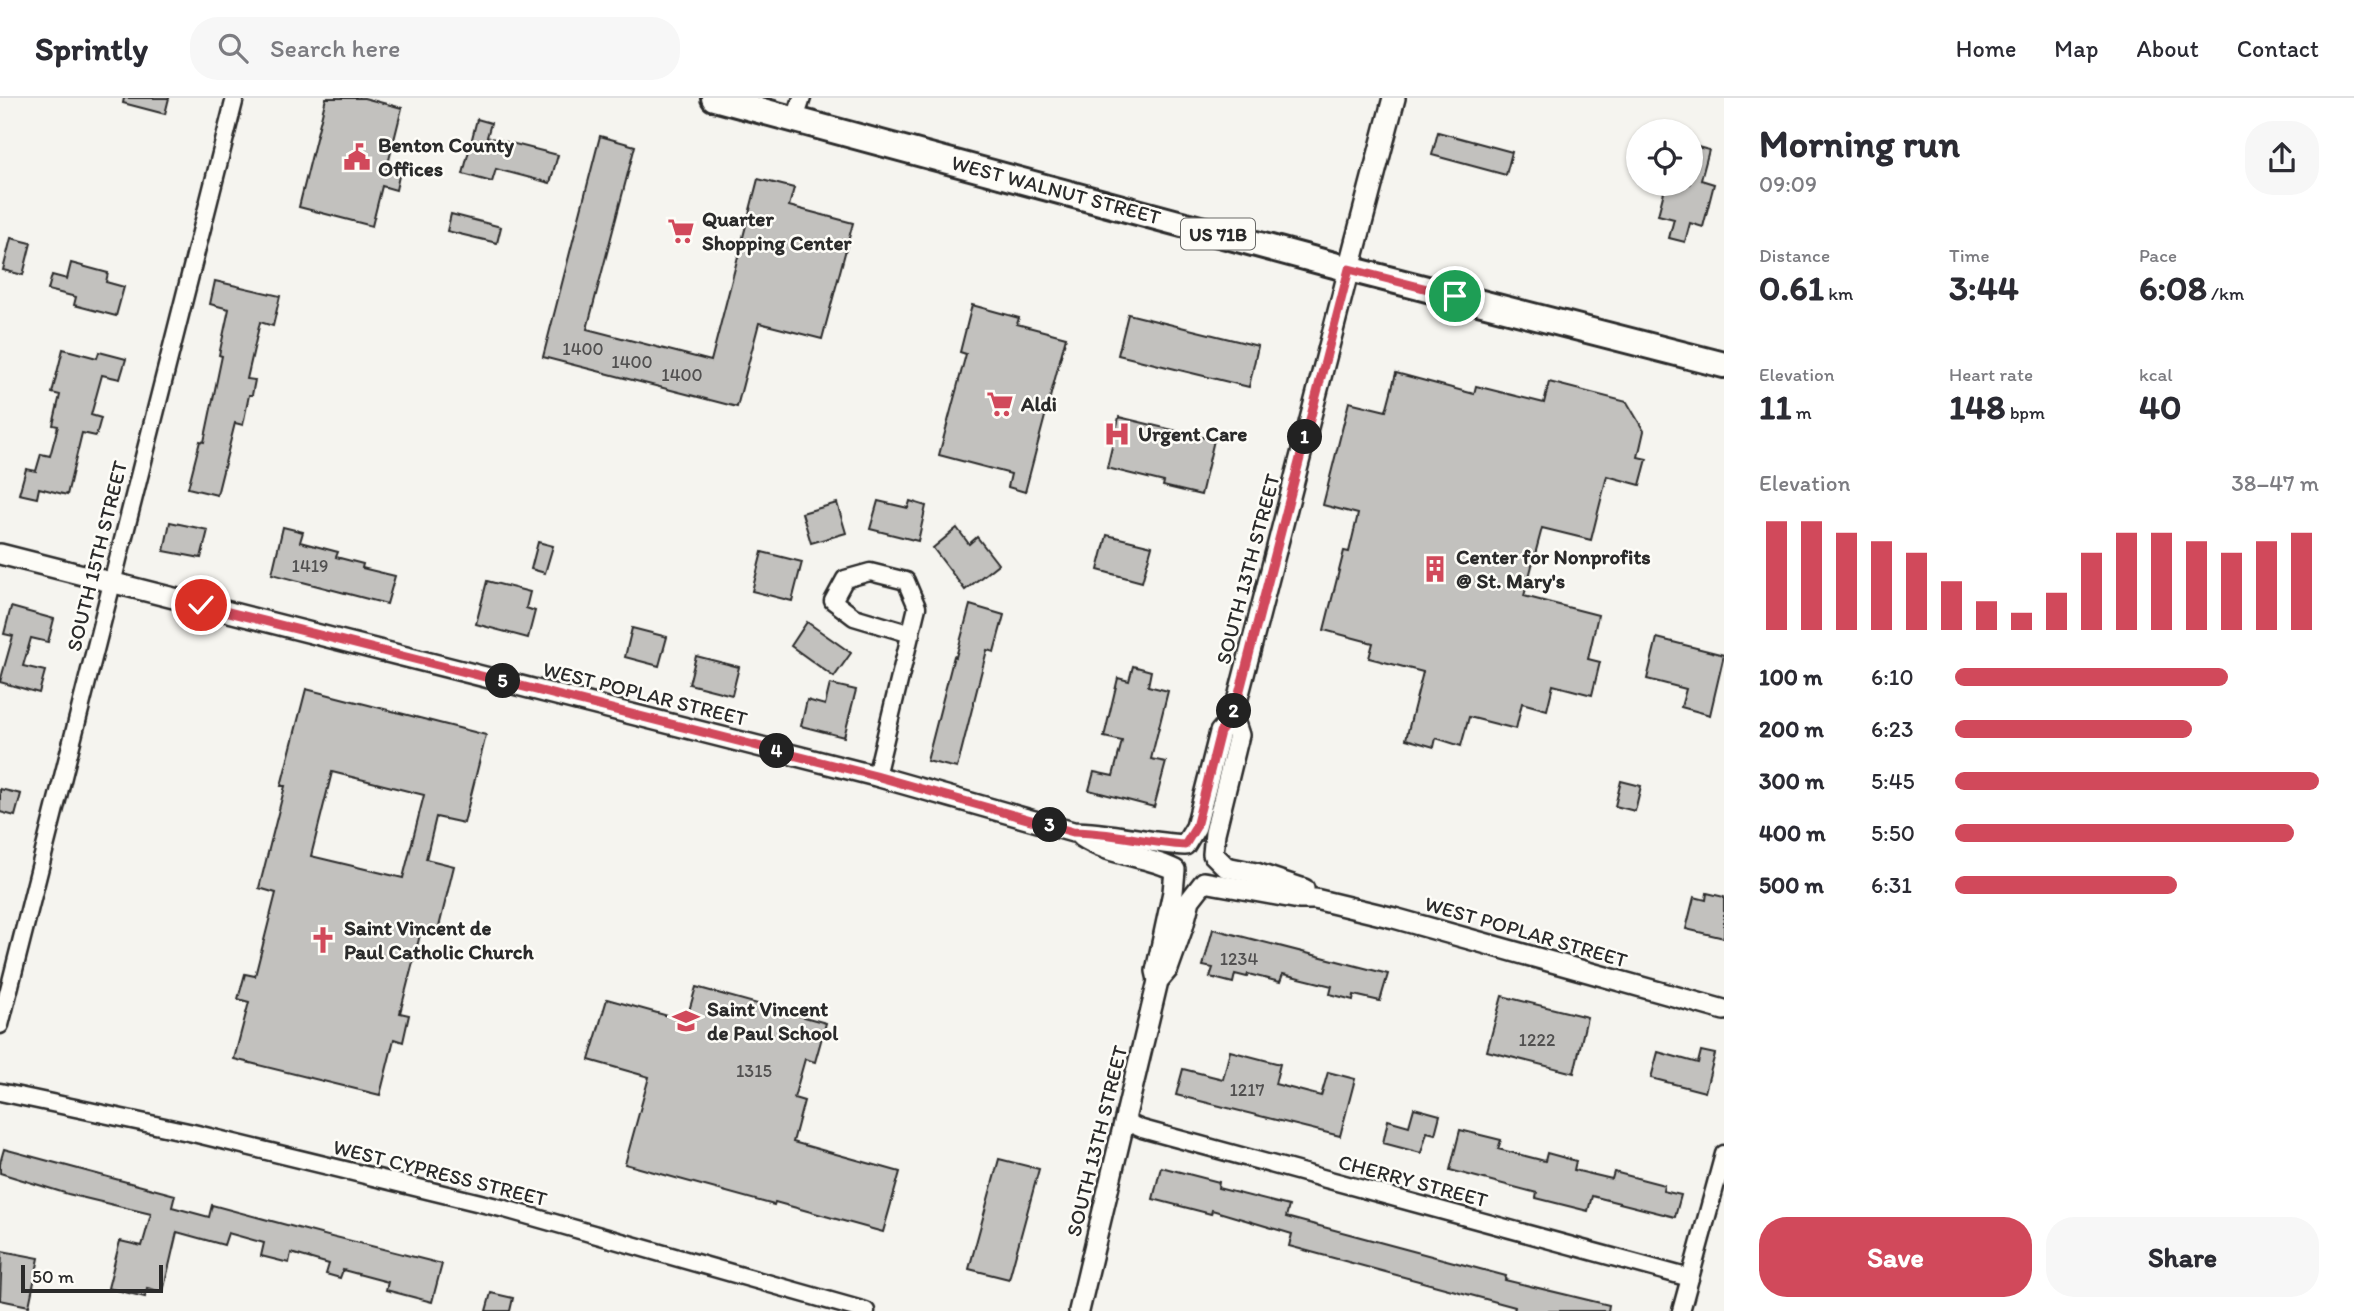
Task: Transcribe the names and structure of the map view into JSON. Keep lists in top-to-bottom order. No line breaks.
{"streets":{"main road":["WEST WALNUT STREET","US 71B"],"street":["SOUTH 15TH STREET","SOUTH 13TH STREET","WEST POPLAR STREET","WEST CYPRESS STREET","CHERRY STREET"]},"crossings":[["WEST WALNUT STREET","SOUTH 13TH STREET"],["SOUTH 15TH STREET","WEST POPLAR STREET"],["SOUTH 13TH STREET","WEST POPLAR STREET"],["SOUTH 13TH STREET","CHERRY STREET"]],"places":{"public building":["Benton County Offices"],"supermarket":["Quarter Shopping Center","Aldi"],"hospital":["Urgent Care"],"building":["Center for Nonprofits @ St. Mary's"],"church":["Saint Vincent de Paul Catholic Church"],"school or university":["Saint Vincent de Paul School"]},"house_numbers":["1400","1400","1400","1419","1234","1222","1315","1217"],"scale_bar":"50 m","page":{"header":"Sprintly","search":"Search here","nav":["Home","Map","About","Contact"],"heading":["Morning run","09:09"],"stats":[["Distance","0.61 km"],["Time","3:44"],["Pace","6:08 /km"],["Elevation","11 m"],["Heart rate","148 bpm"],["kcal","40"]],"pins":["1","5","2","4","3"],"chart":["Elevation","38–47 m"],"list":[{"name":"100 m","note":"6:10"},{"name":"200 m","note":"6:23"},{"name":"300 m","note":"5:45"},{"name":"400 m","note":"5:50"},{"name":"500 m","note":"6:31"}],"buttons":["Save","Share"],"scale":"50 m"}}
